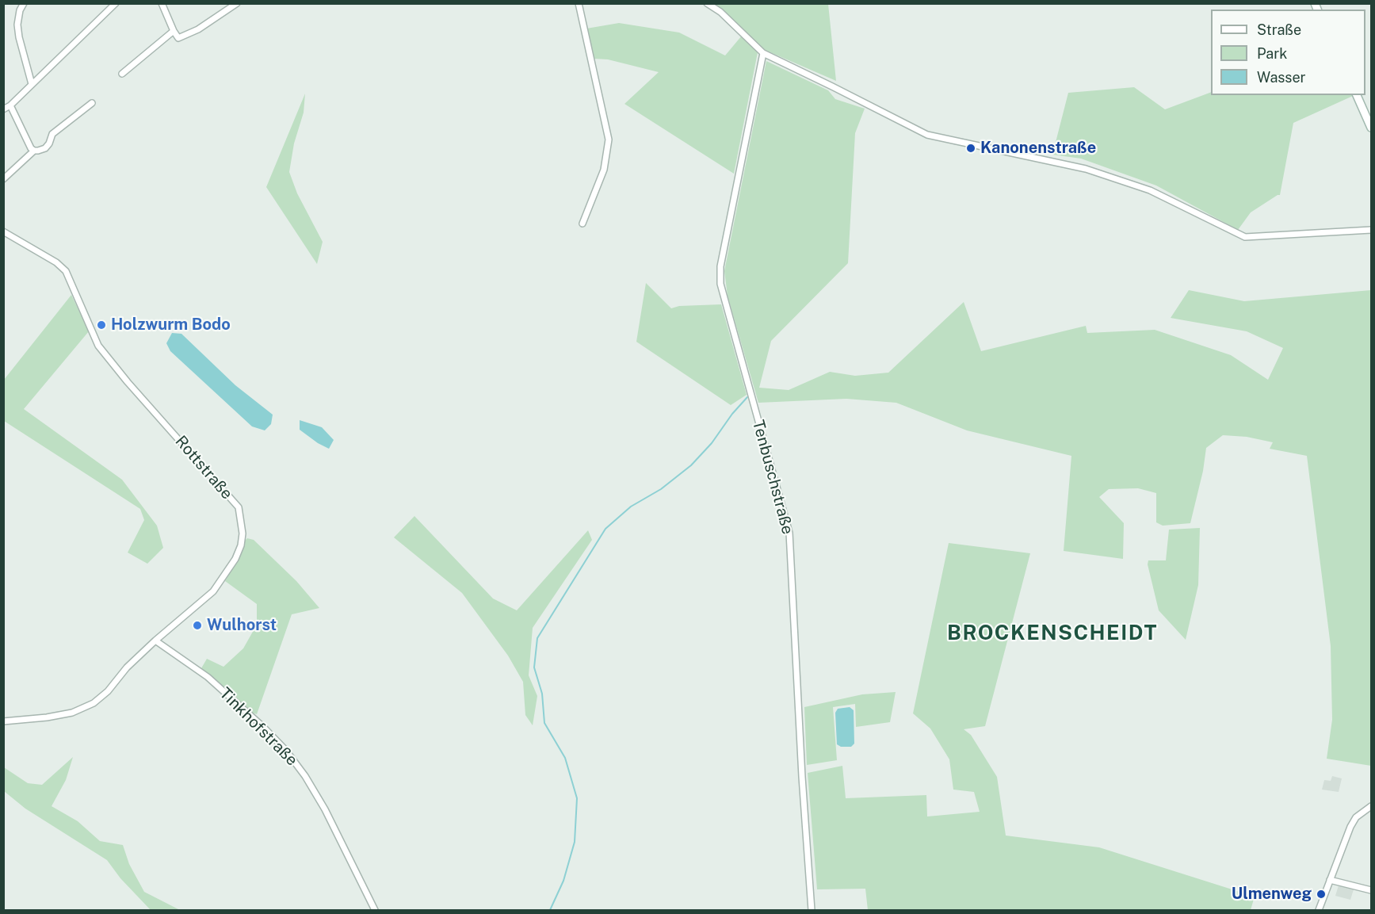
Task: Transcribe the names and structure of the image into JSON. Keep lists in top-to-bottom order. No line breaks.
{"streets":{"street":["Rottstraße","Tenbuschstraße","Tinkhofstraße"]},"crossings":[["Rottstraße","Tinkhofstraße"]],"districts":["BROCKENSCHEIDT"],"places":["Kanonenstraße","Holzwurm Bodo","Wulhorst","Ulmenweg"],"legend":["Straße","Park","Wasser"]}
